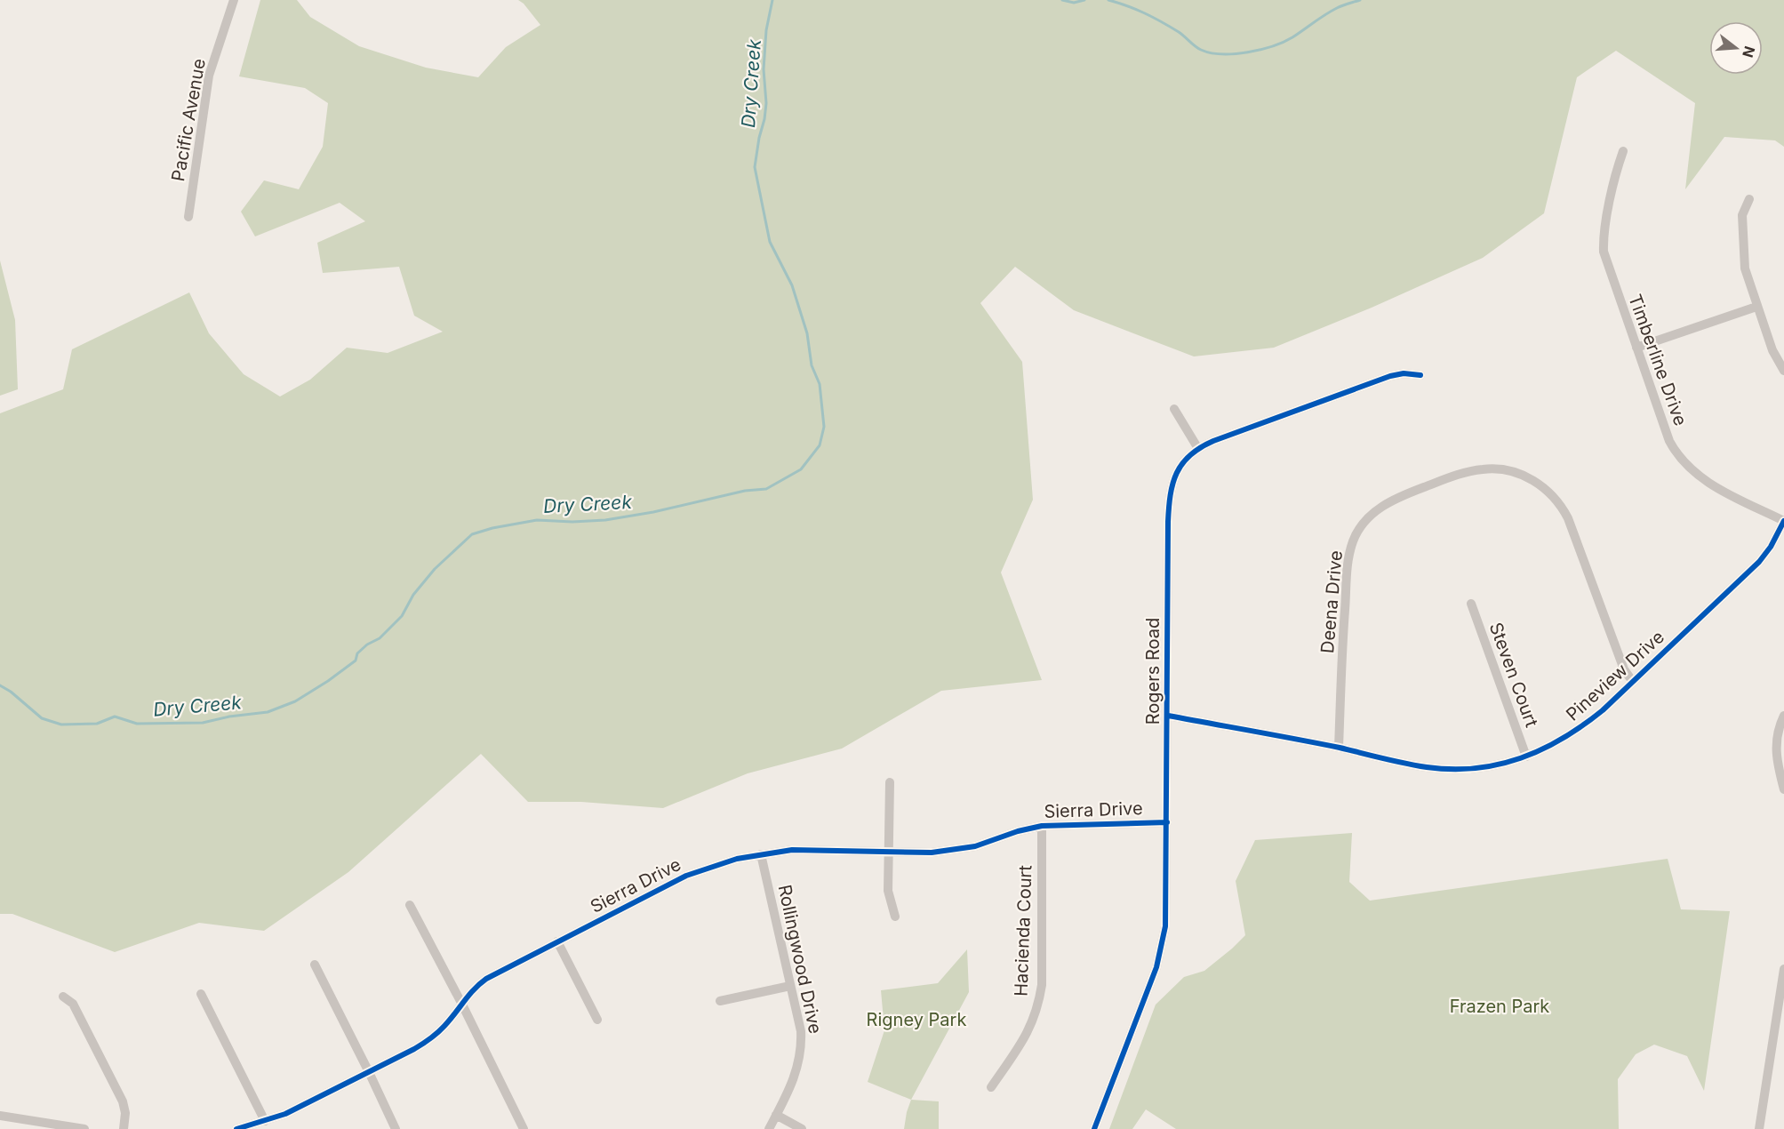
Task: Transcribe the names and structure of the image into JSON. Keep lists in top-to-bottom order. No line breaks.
{"streets":{"street":["Pacific Avenue","Timberline Drive","Deena Drive","Rogers Road","Steven Court","Pineview Drive","Sierra Drive","Hacienda Court","Rollingwood Drive"]},"crossings":[["Timberline Drive","Pineview Drive"],["Deena Drive","Pineview Drive"],["Rogers Road","Pineview Drive"],["Rogers Road","Sierra Drive"],["Steven Court","Pineview Drive"],["Sierra Drive","Hacienda Court"],["Sierra Drive","Rollingwood Drive"]],"water":["Dry Creek"],"parks":["Frazen Park","Rigney Park"],"north":"right"}
